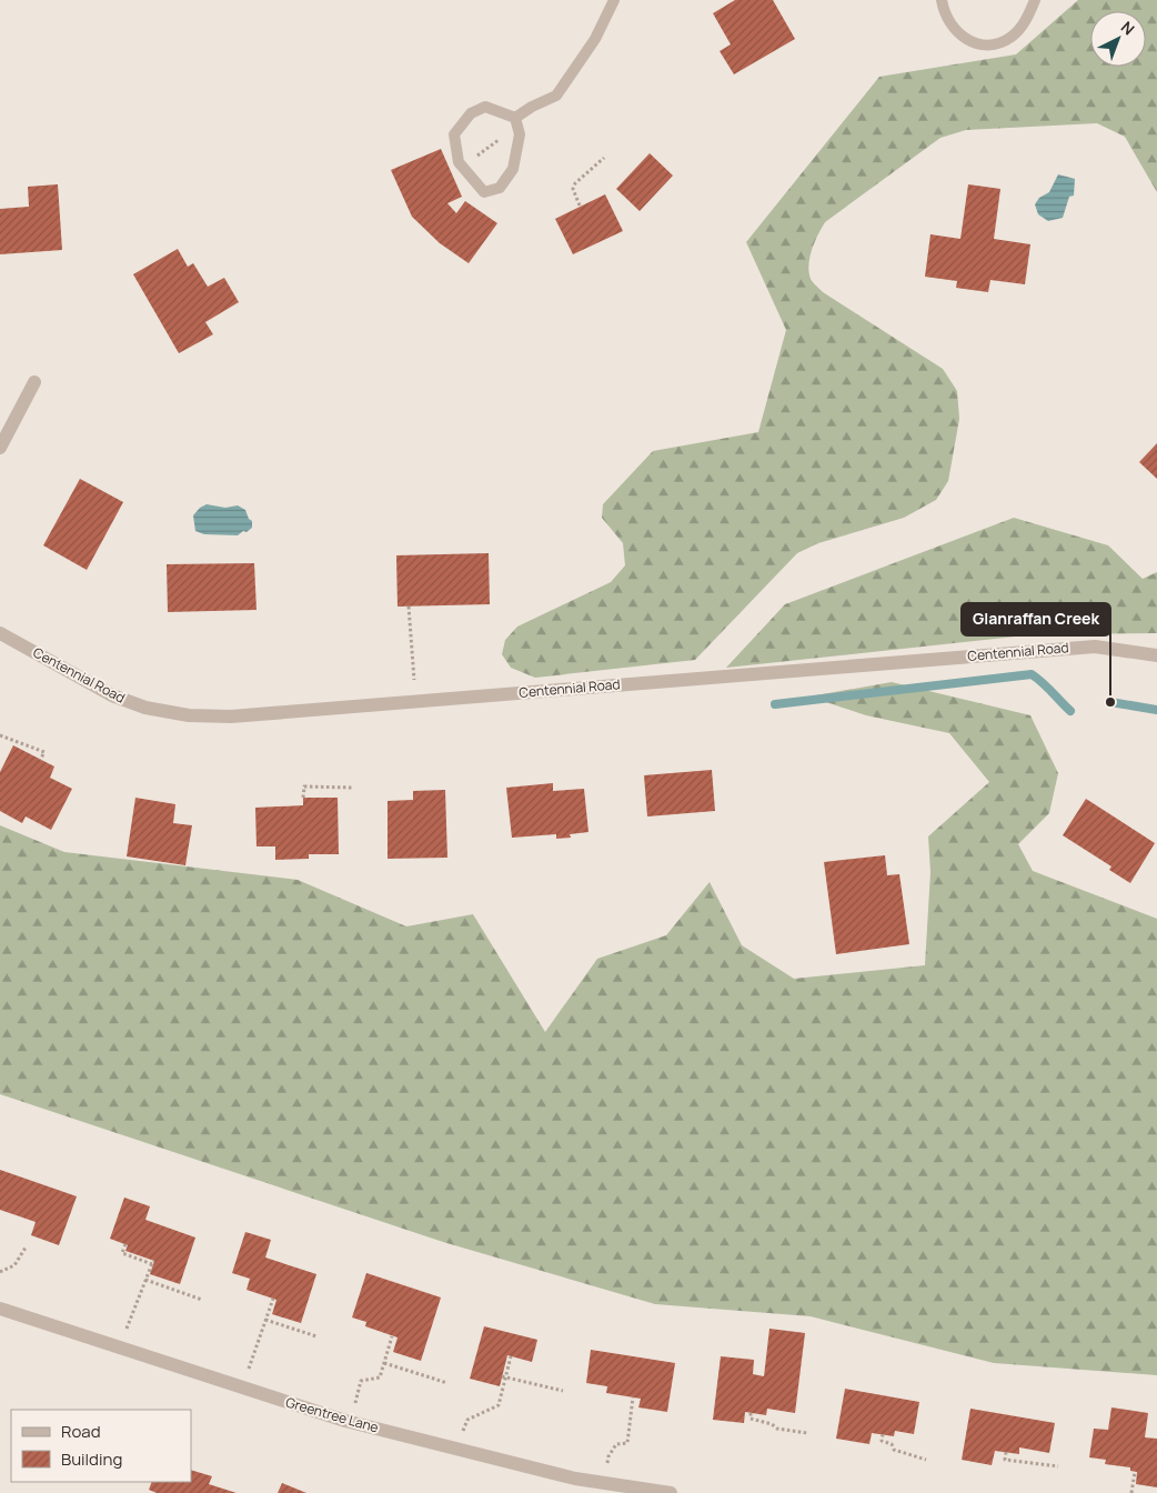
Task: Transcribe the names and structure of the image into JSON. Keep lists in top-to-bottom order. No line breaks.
{"streets":{"street":["Centennial Road","Greentree Lane"]},"places":["Glanraffan Creek"],"legend":["Road","Building"],"north":"top right"}
